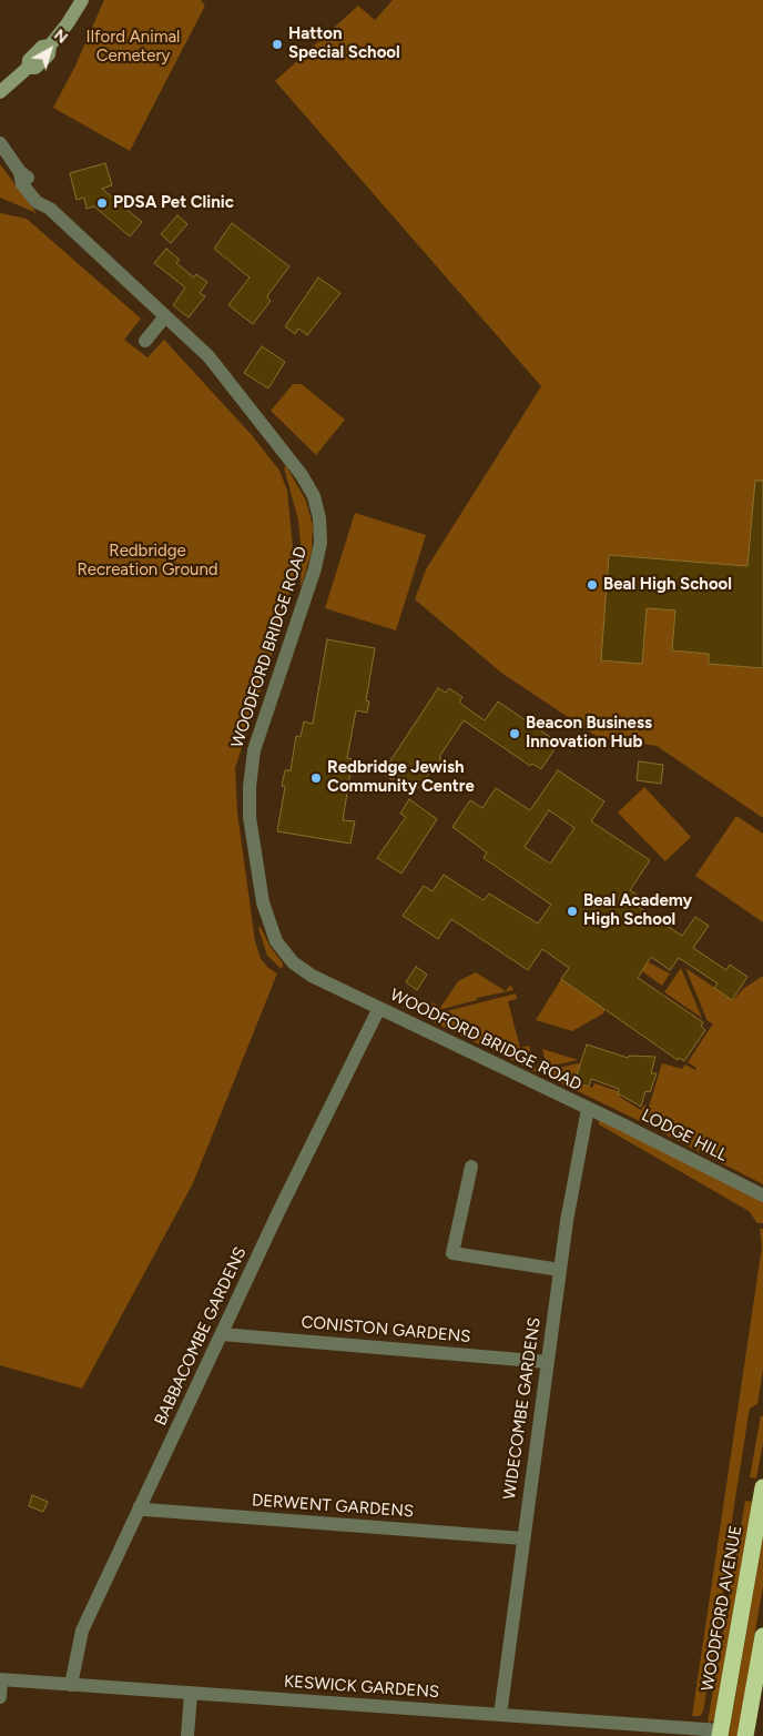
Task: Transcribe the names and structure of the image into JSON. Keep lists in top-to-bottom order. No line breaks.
{"streets":{"highway":["WOODFORD AVENUE"],"street":["WOODFORD BRIDGE ROAD","LODGE HILL","CONISTON GARDENS","BABBACOMBE GARDENS","WIDECOMBE GARDENS","DERWENT GARDENS","KESWICK GARDENS"]},"crossings":[["WOODFORD BRIDGE ROAD","LODGE HILL"],["WOODFORD BRIDGE ROAD","BABBACOMBE GARDENS"],["WOODFORD BRIDGE ROAD","WIDECOMBE GARDENS"],["LODGE HILL","WIDECOMBE GARDENS"],["CONISTON GARDENS","BABBACOMBE GARDENS"],["CONISTON GARDENS","WIDECOMBE GARDENS"],["BABBACOMBE GARDENS","DERWENT GARDENS"],["BABBACOMBE GARDENS","KESWICK GARDENS"],["WIDECOMBE GARDENS","DERWENT GARDENS"],["WIDECOMBE GARDENS","KESWICK GARDENS"],["WOODFORD AVENUE","KESWICK GARDENS"]],"parks":["Ilford Animal Cemetery","Redbridge Recreation Ground"],"places":["Hatton Special School","PDSA Pet Clinic","Beal High School","Beacon Business Innovation Hub","Redbridge Jewish Community Centre","Beal Academy High School"],"north":"top right"}
